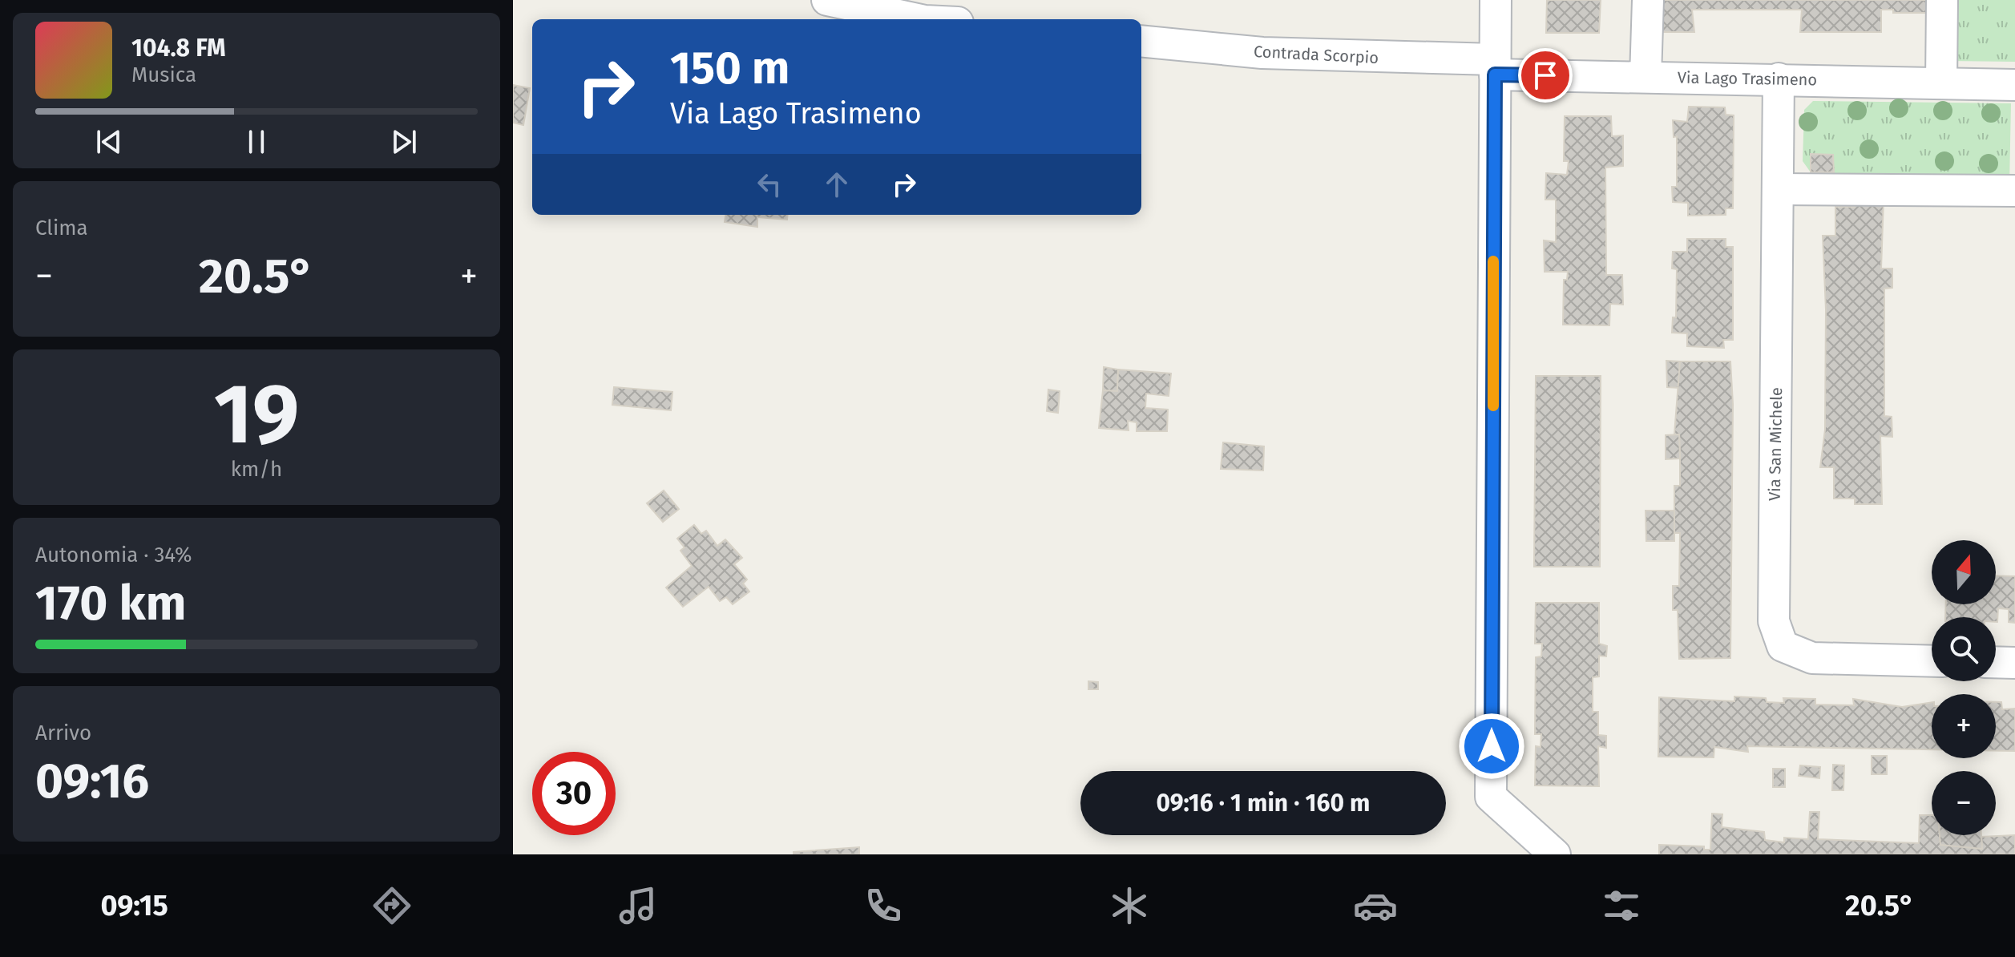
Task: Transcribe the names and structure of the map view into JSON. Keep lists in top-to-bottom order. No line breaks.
{"streets":{"street":["Contrada Scorpio","Via Lago Trasimeno","Via San Michele"]},"crossings":[["Contrada Scorpio","Via Lago Trasimeno"],["Via Lago Trasimeno","Via San Michele"]],"north":"top","page":{"turn":["150 m","Via Lago Trasimeno"],"song":["104.8 FM","Musica"],"tile":["Clima",["19","km/h"],["Autonomia · 34%","170 km"],["Arrivo","09:16"]],"heat":["−","20.5°","+"],"map_buttons":["+","−"],"limit":"30","trip":"09:16 · 1 min · 160 m","tabs":["09:15","20.5°"]}}
